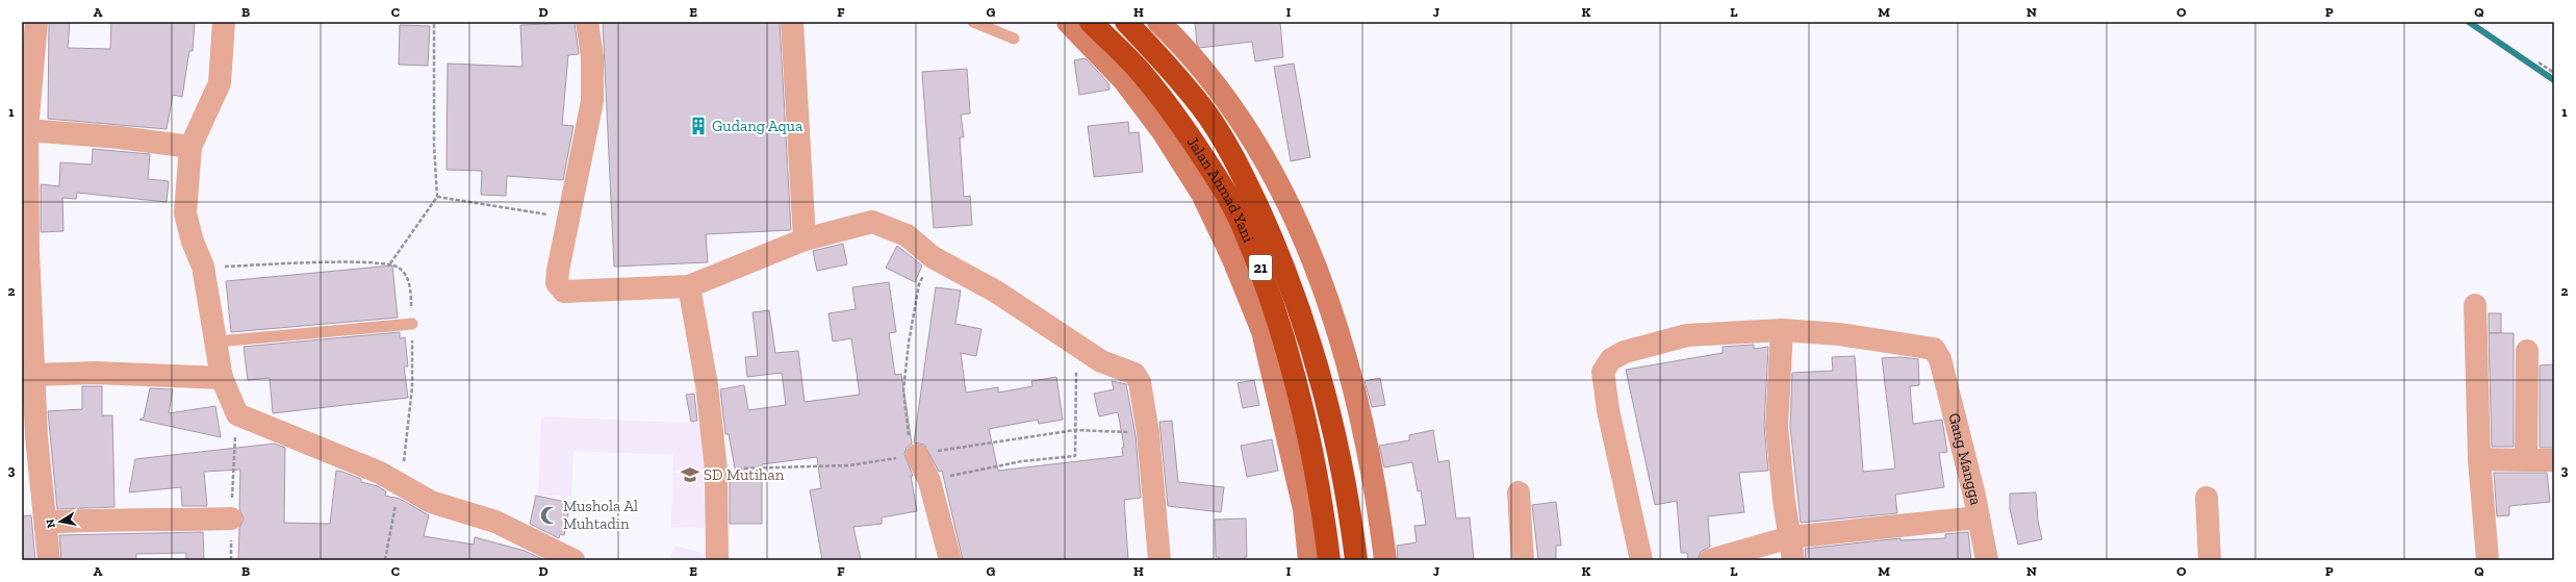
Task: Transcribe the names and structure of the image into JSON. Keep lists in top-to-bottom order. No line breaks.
{"streets":{"highway":["Jalan Ahmad Yani","21"],"street":["Gang Mangga"]},"places":{"building":["Gudang Aqua"],"school or university":["SD Mutihan"],"mosque":["Mushola Al Muhtadin"]},"north":"left","grid":{"columns":["A","B","C","D","E","F","G","H","I","J","K","L","M","N","O","P","Q"],"rows":["1","2","3"]}}
